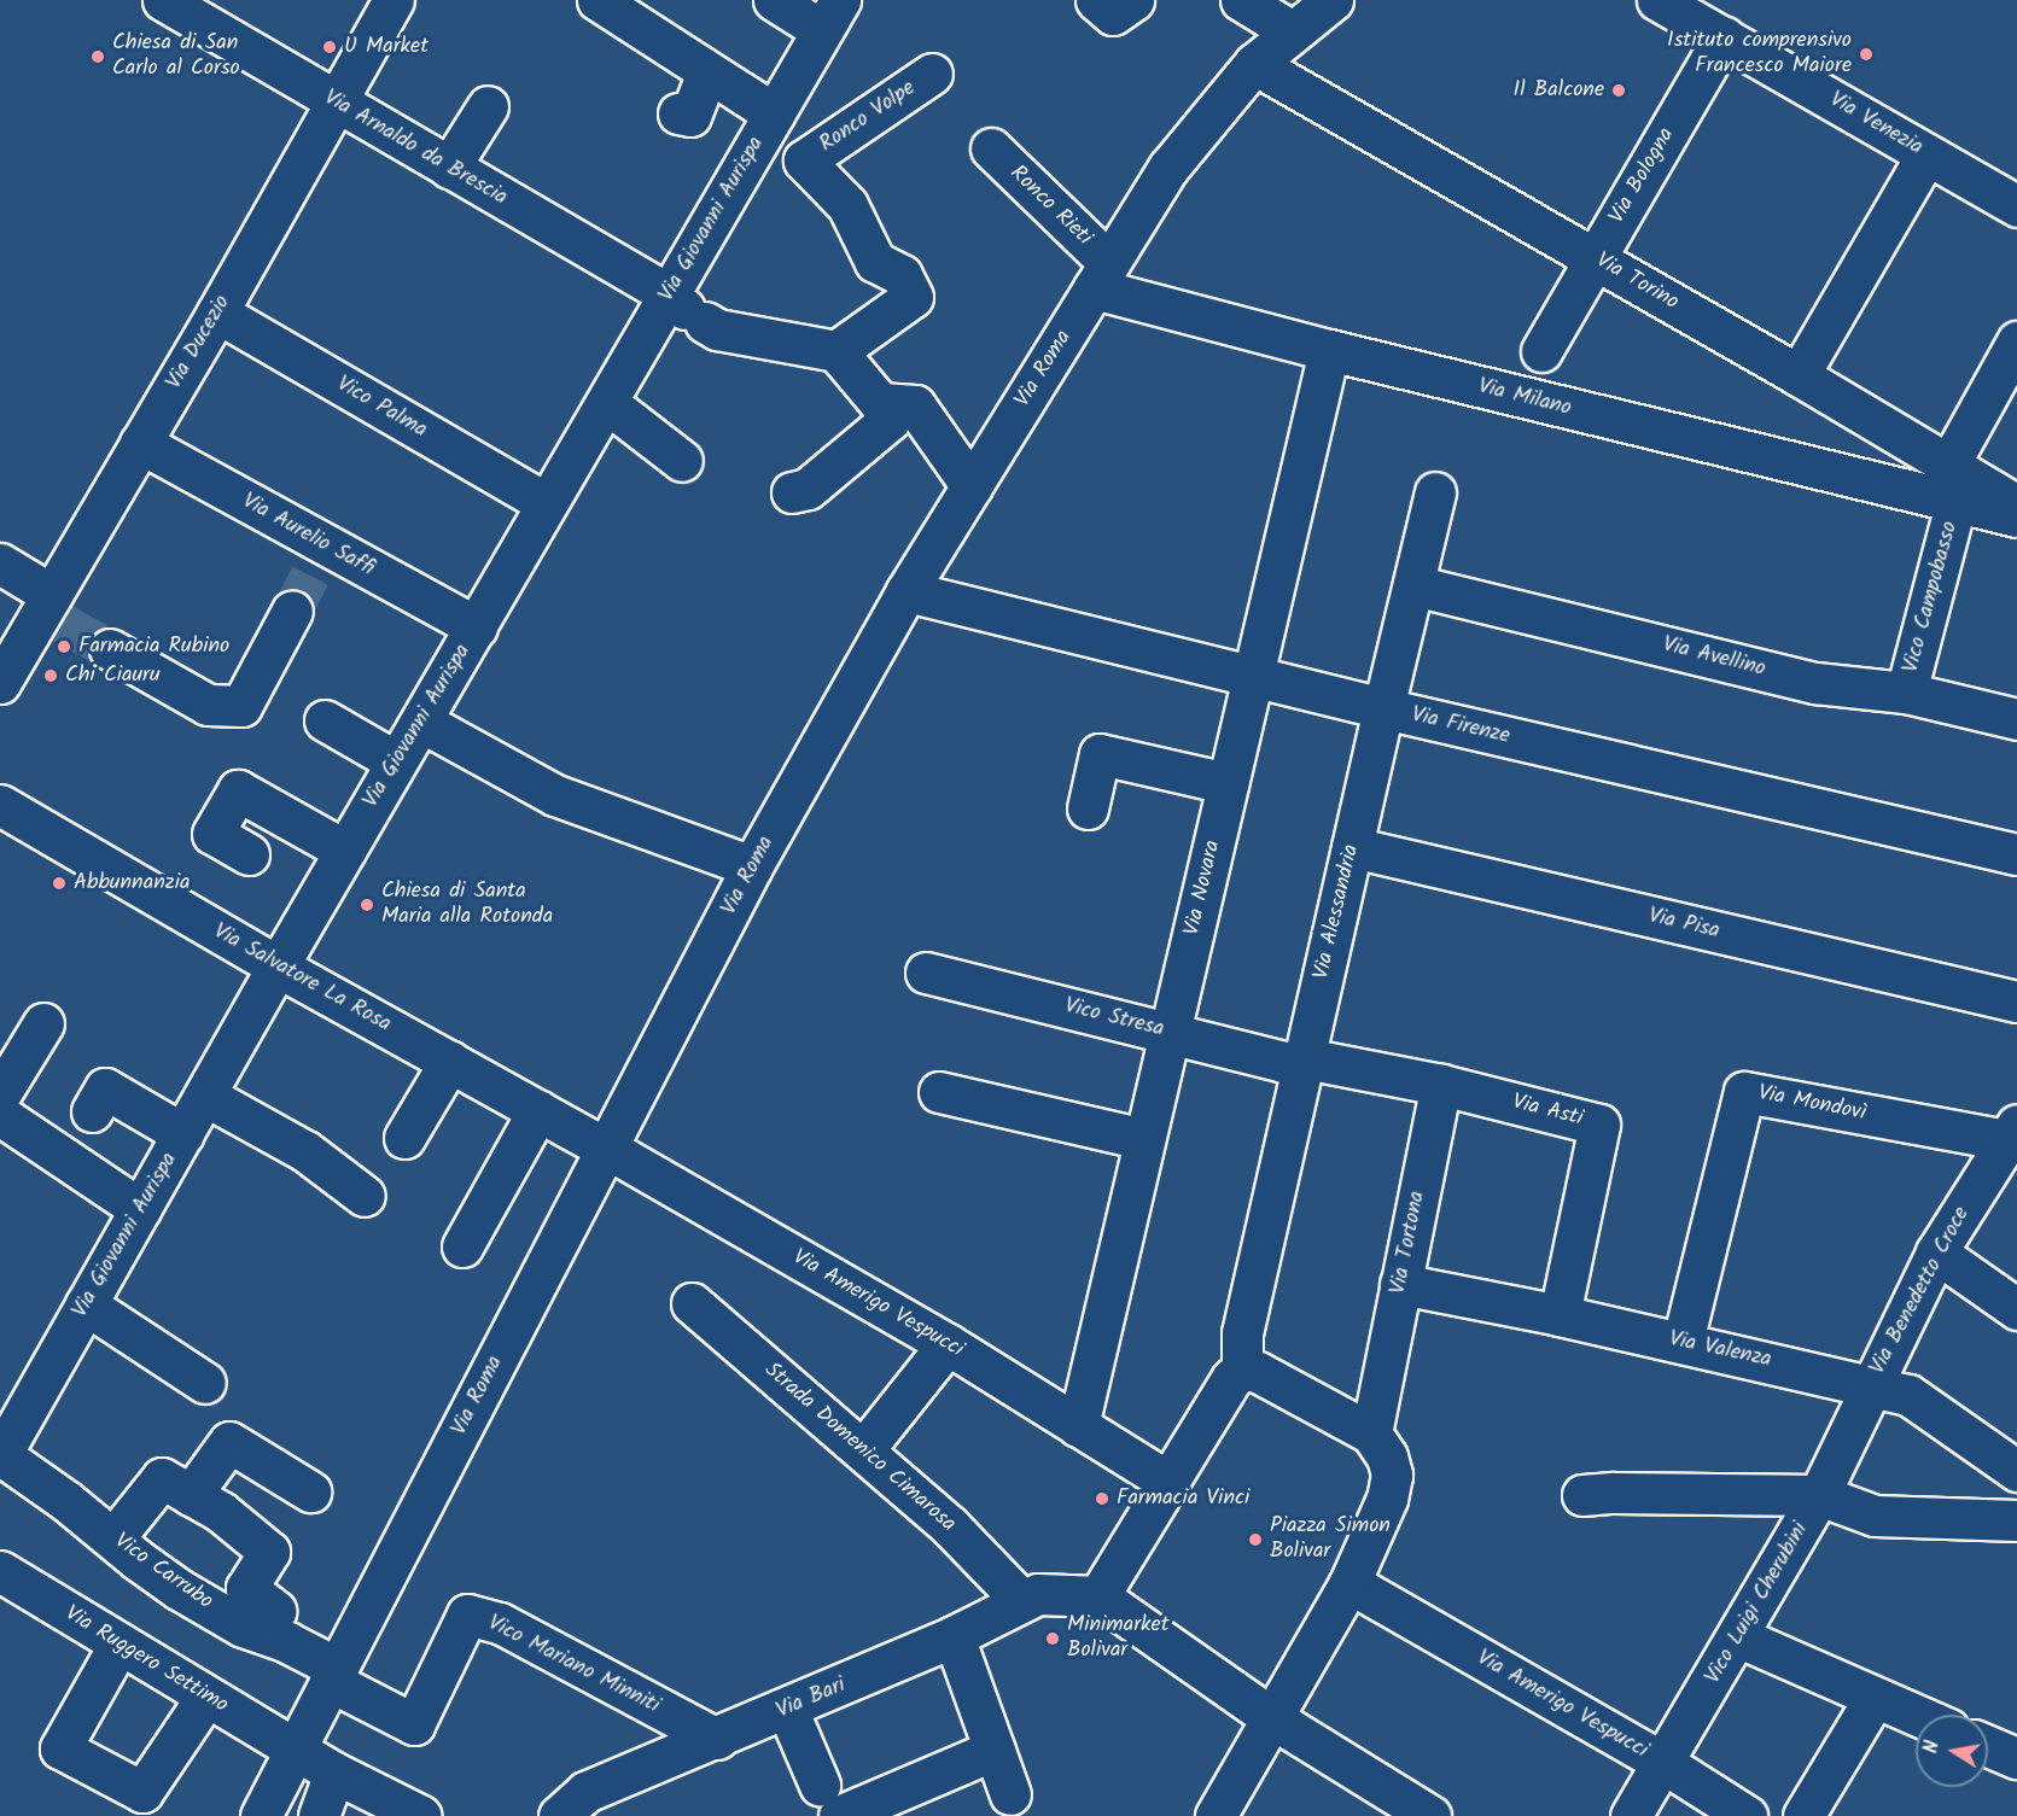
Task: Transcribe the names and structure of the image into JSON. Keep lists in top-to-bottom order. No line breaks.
{"streets":{"street":["Ronco Volpe","Via Venezia","Via Arnaldo da Brescia","Via Bologna","Ronco Rieti","Via Giovanni Aurispa","Via Torino","Via Ducezio","Via Roma","Via Milano","Vico Palma","Via Aurelio Saffi","Vico Campobasso","Via Avellino","Via Firenze","Via Novara","Via Alessandria","Via Pisa","Via Salvatore La Rosa","Vico Stresa","Via Mondovì","Via Asti","Via Tortona","Via Benedetto Croce","Via Amerigo Vespucci","Via Valenza","Strada Domenico Cimarosa","Vico Carrubo","Vico Luigi Cherubini","Via Ruggero Settimo","Vico Mariano Minniti","Via Bari"]},"crossings":[["Ronco Volpe","Via Arnaldo da Brescia"],["Via Venezia","Via Bologna"],["Via Arnaldo da Brescia","Via Giovanni Aurispa"],["Via Arnaldo da Brescia","Via Ducezio"],["Via Bologna","Via Torino"],["Ronco Rieti","Via Roma"],["Ronco Rieti","Via Milano"],["Via Giovanni Aurispa","Vico Palma"],["Via Giovanni Aurispa","Via Aurelio Saffi"],["Via Giovanni Aurispa","Via Salvatore La Rosa"],["Via Giovanni Aurispa","Vico Carrubo"],["Via Torino","Via Roma"],["Via Torino","Via Milano"],["Via Torino","Vico Campobasso"],["Via Ducezio","Vico Palma"],["Via Ducezio","Via Aurelio Saffi"],["Via Roma","Via Milano"],["Via Roma","Via Firenze"],["Via Roma","Via Salvatore La Rosa"],["Via Roma","Via Amerigo Vespucci"],["Via Roma","Vico Carrubo"],["Via Roma","Via Ruggero Settimo"],["Via Roma","Vico Mariano Minniti"],["Via Milano","Vico Campobasso"],["Via Milano","Via Novara"],["Vico Campobasso","Via Avellino"],["Via Avellino","Via Alessandria"],["Via Firenze","Via Novara"],["Via Firenze","Via Alessandria"],["Via Novara","Vico Stresa"],["Via Novara","Via Amerigo Vespucci"],["Via Alessandria","Via Pisa"],["Via Alessandria","Vico Stresa"],["Via Alessandria","Via Asti"],["Via Salvatore La Rosa","Via Amerigo Vespucci"],["Vico Stresa","Via Asti"],["Via Mondovì","Via Benedetto Croce"],["Via Mondovì","Via Valenza"],["Via Asti","Via Tortona"],["Via Asti","Via Valenza"],["Via Tortona","Via Valenza"],["Via Benedetto Croce","Via Valenza"],["Via Benedetto Croce","Vico Luigi Cherubini"],["Via Amerigo Vespucci","Vico Luigi Cherubini"],["Via Valenza","Vico Luigi Cherubini"],["Strada Domenico Cimarosa","Via Bari"],["Vico Carrubo","Vico Mariano Minniti"],["Vico Mariano Minniti","Via Bari"]],"places":["U Market","Istituto comprensivo Francesco Maiore","Chiesa di San Carlo al Corso","Il Balcone","Farmacia Rubino","Chi Ciauru","Abbunnanzia","Chiesa di Santa Maria alla Rotonda","Farmacia Vinci","Piazza Simon Bolivar","Minimarket Bolivar"],"north":"left"}
